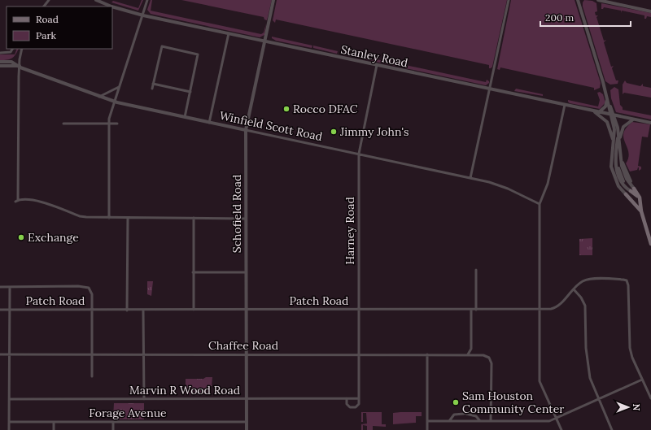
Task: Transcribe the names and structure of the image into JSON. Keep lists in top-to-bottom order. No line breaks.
{"streets":{"street":["Stanley Road","Winfield Scott Road","Schofield Road","Harney Road","Patch Road","Chaffee Road","Marvin R Wood Road","Forage Avenue"]},"crossings":[["Stanley Road","Schofield Road"],["Stanley Road","Harney Road"],["Winfield Scott Road","Schofield Road"],["Winfield Scott Road","Harney Road"],["Schofield Road","Patch Road"],["Schofield Road","Chaffee Road"],["Schofield Road","Marvin R Wood Road"],["Schofield Road","Forage Avenue"],["Harney Road","Patch Road"],["Harney Road","Chaffee Road"],["Harney Road","Marvin R Wood Road"]],"places":["Rocco DFAC","Jimmy John's","Exchange","Sam Houston Community Center"],"legend":["Road","Park"],"scale_bar":"200 m","north":"right"}
